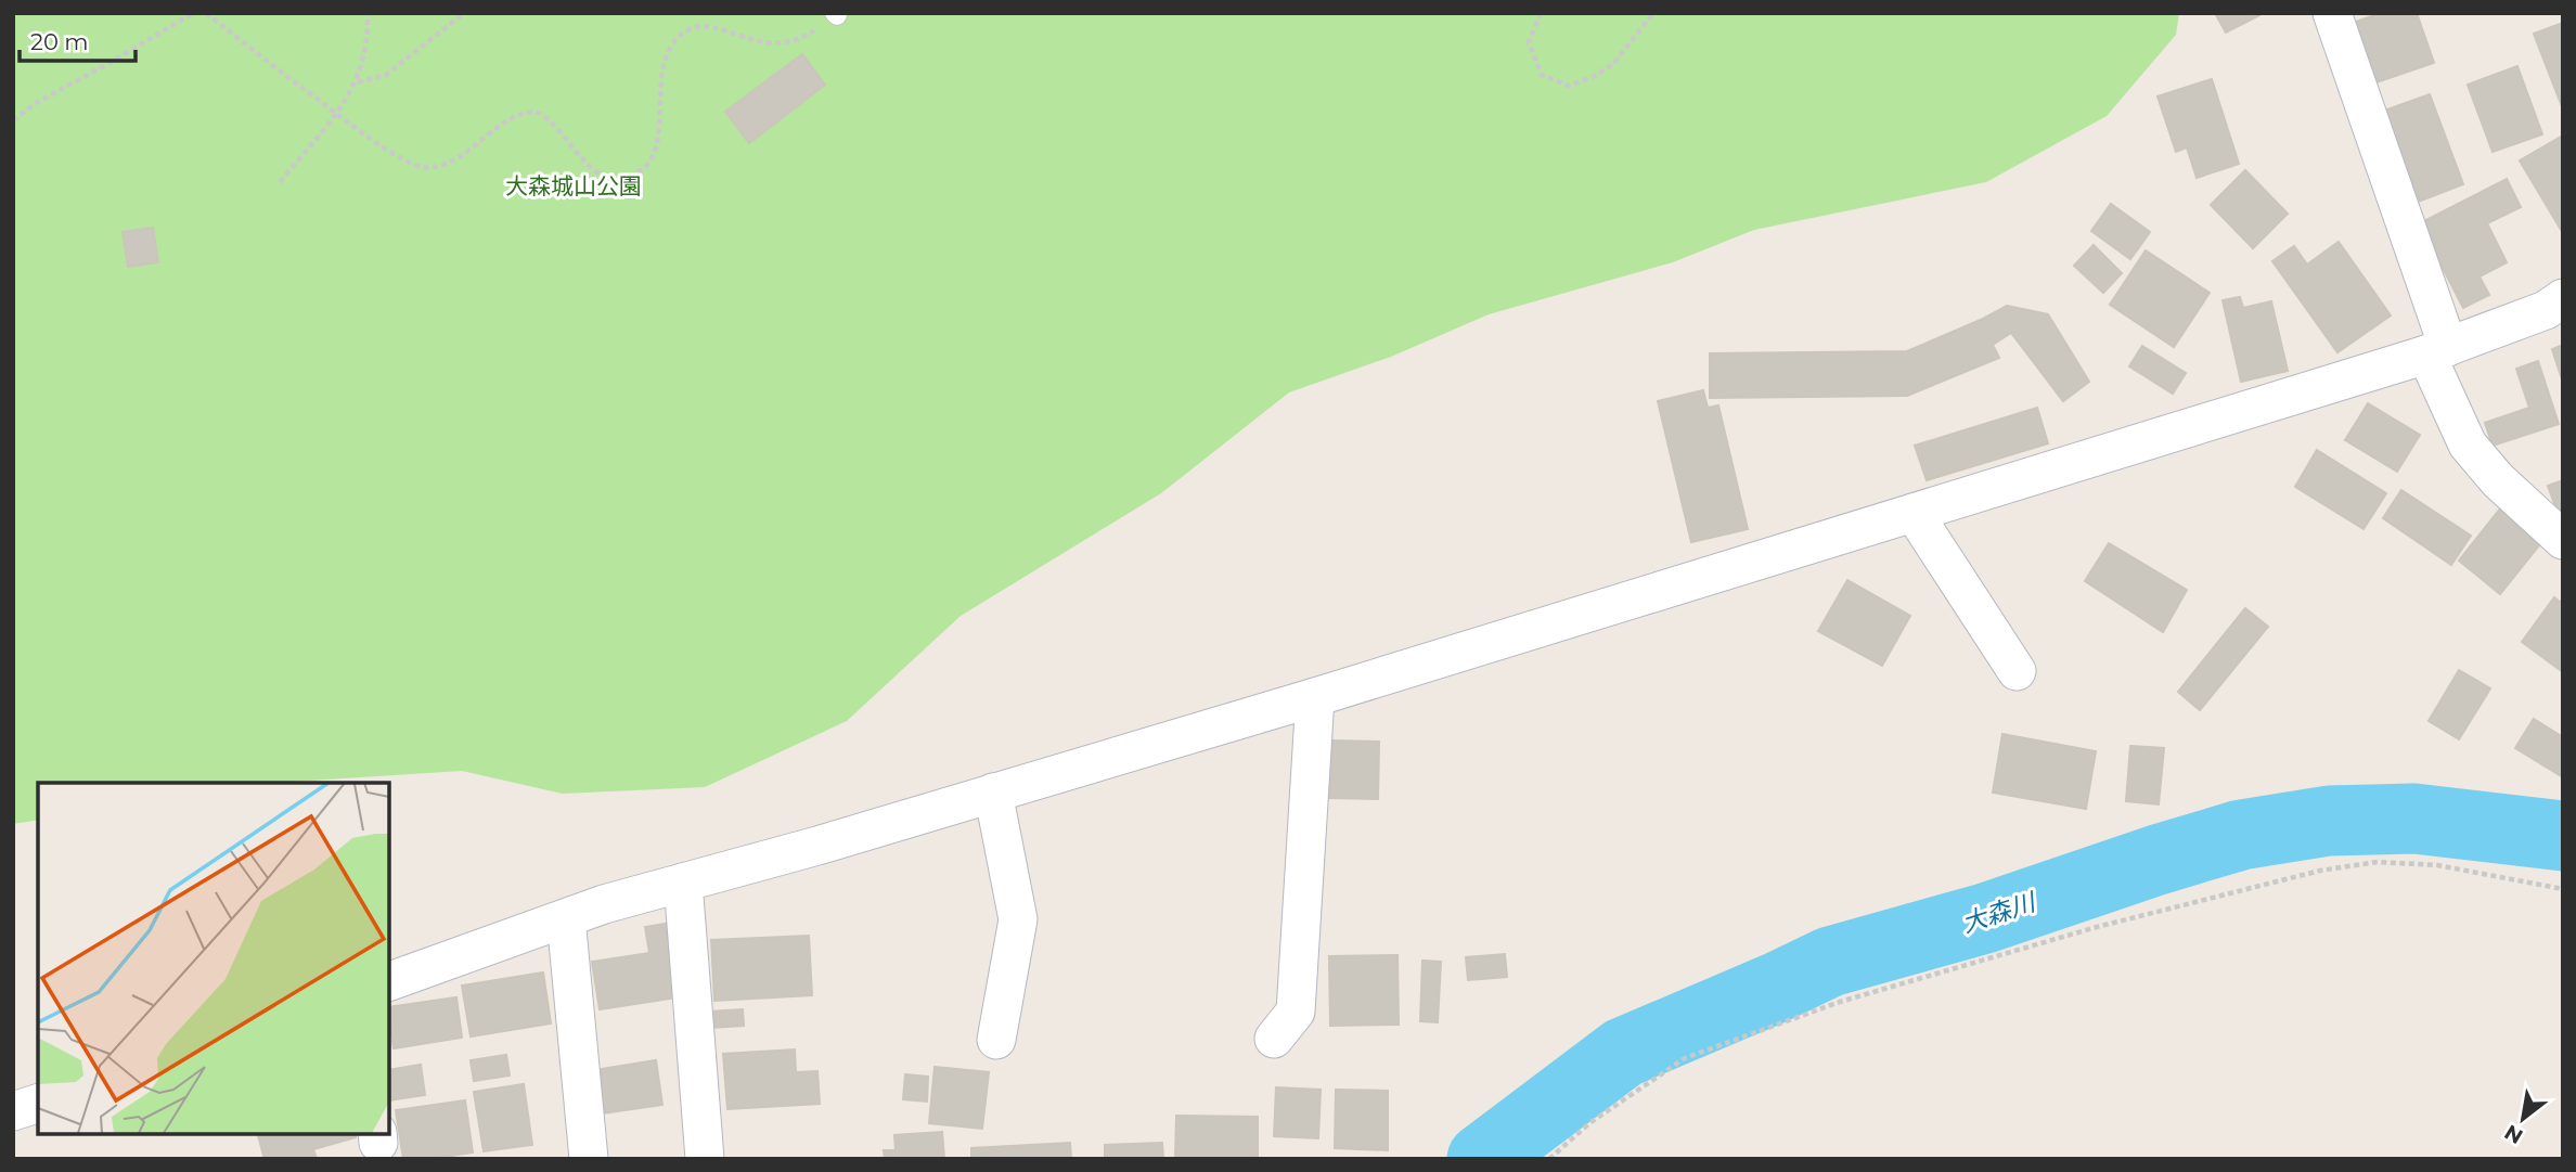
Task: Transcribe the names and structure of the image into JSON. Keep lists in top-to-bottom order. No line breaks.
{"water":["大森川"],"parks":["大森城山公園"],"scale_bar":"20 m","north":"bottom left"}
